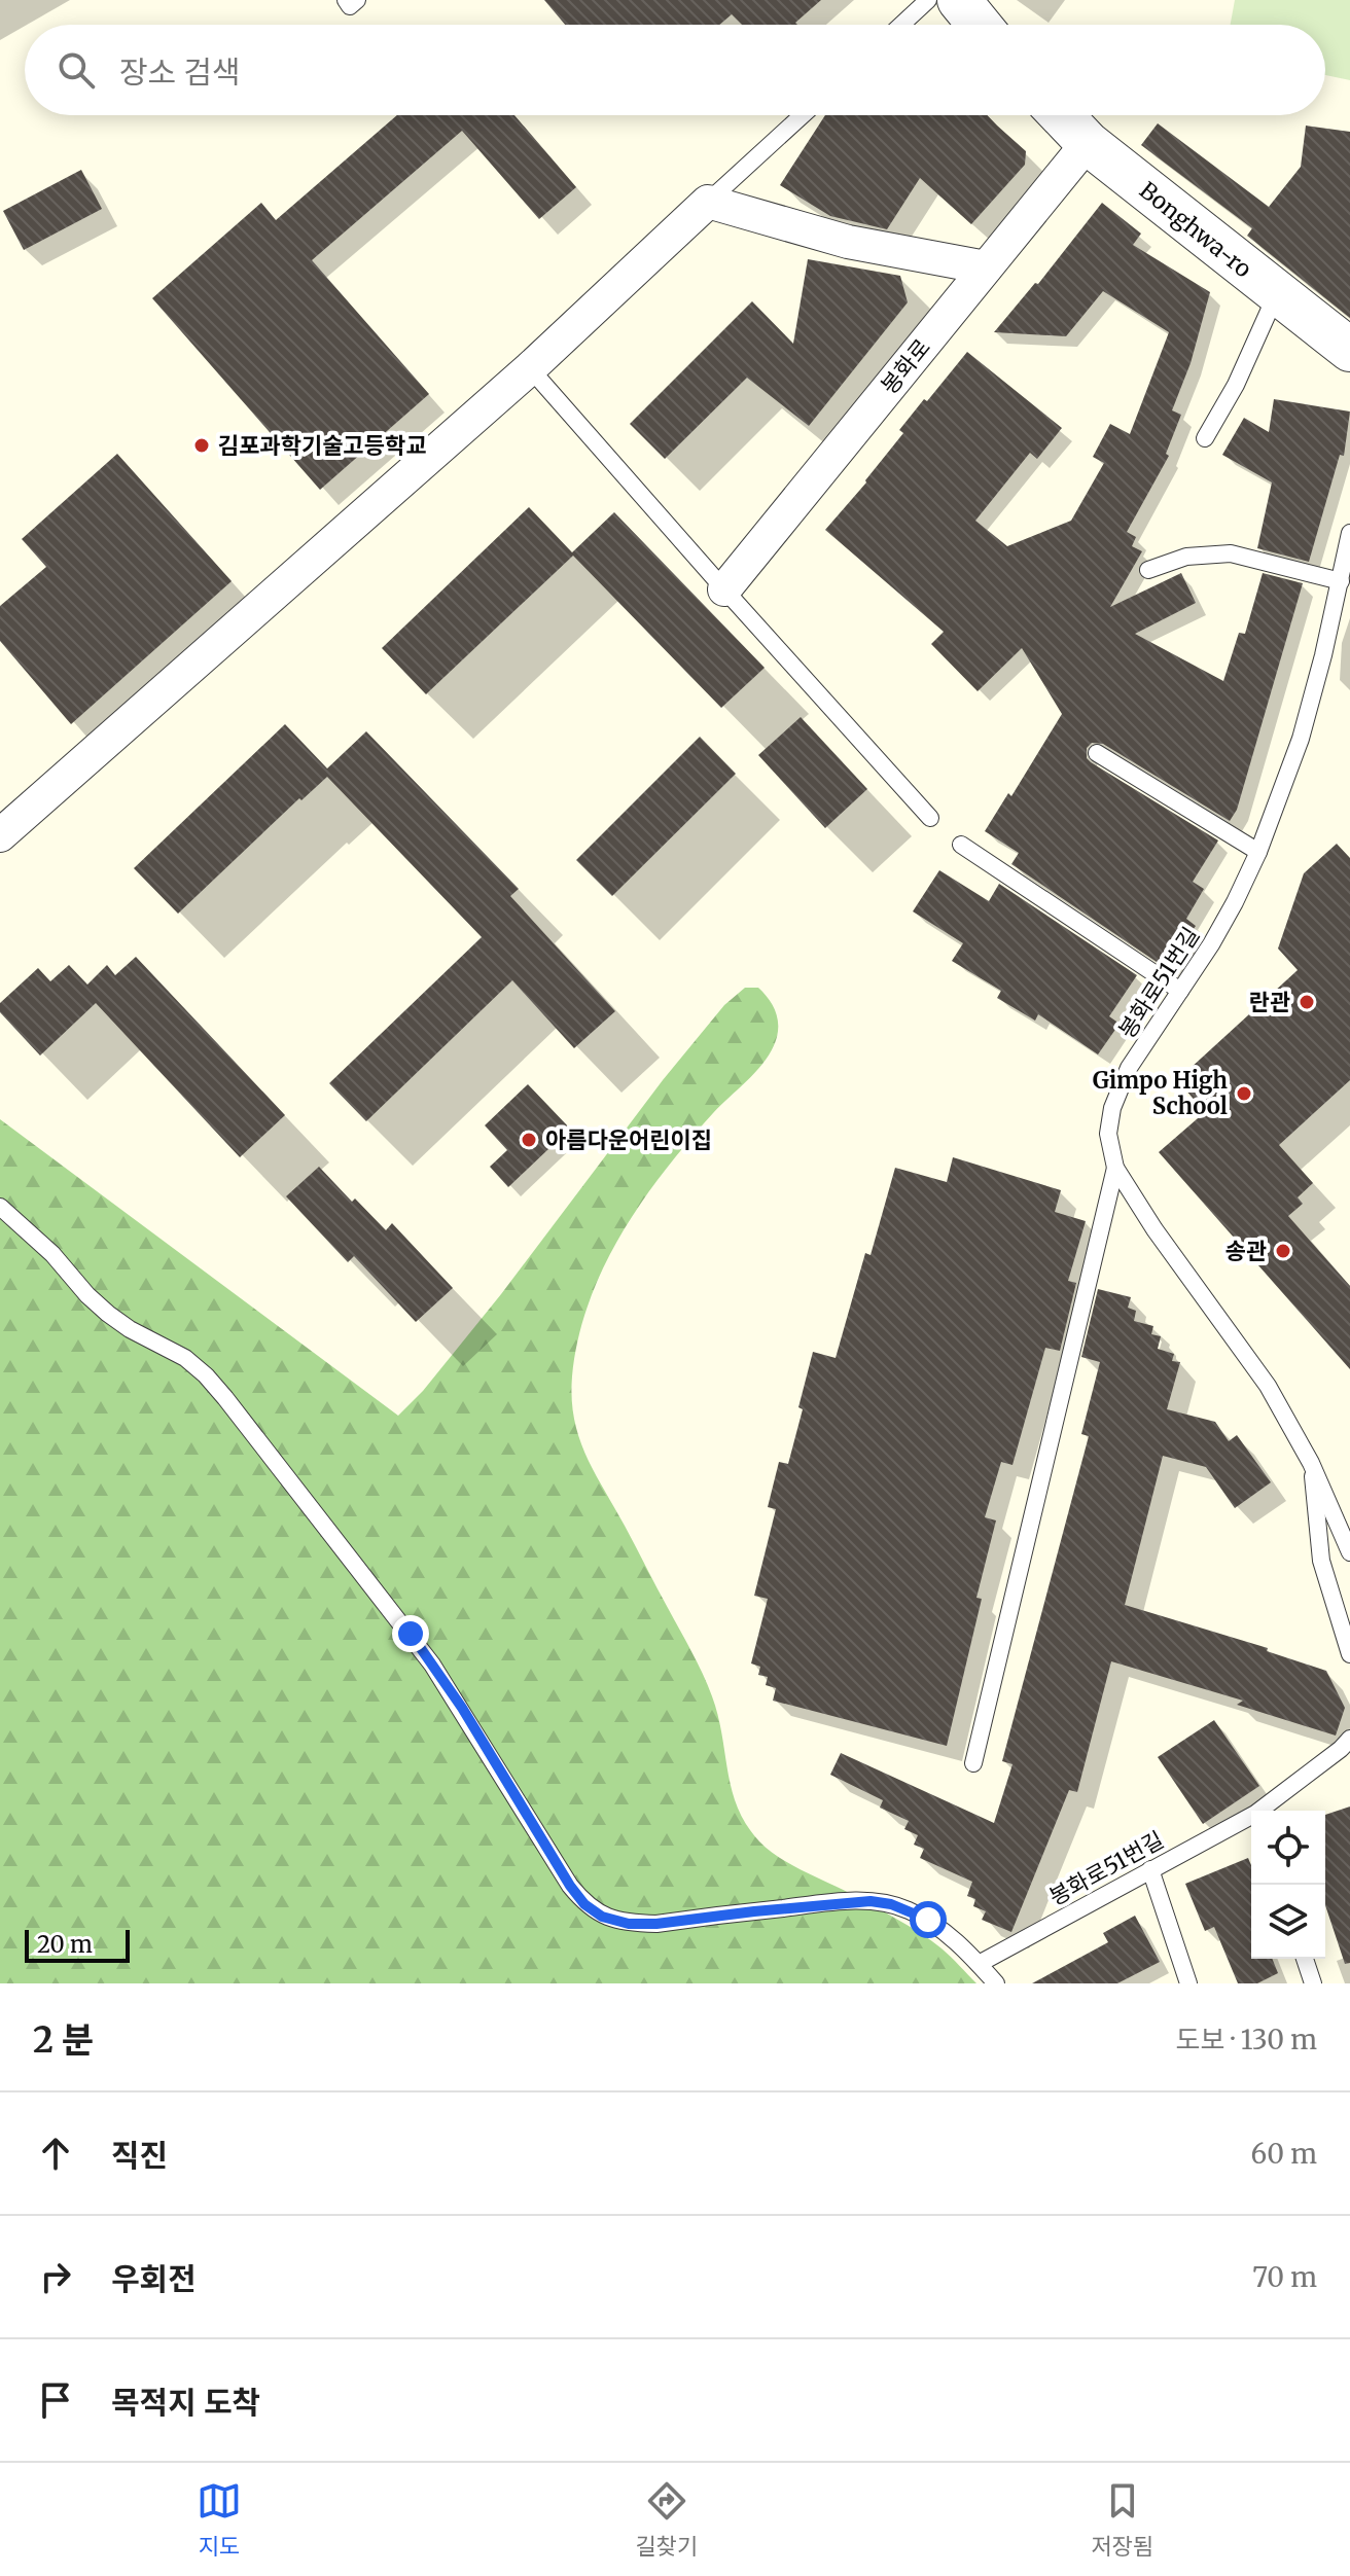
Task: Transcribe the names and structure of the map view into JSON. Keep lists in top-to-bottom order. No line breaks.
{"streets":{"street":["Bonghwa-ro","봉화로"],"lane":["봉화로51번길"]},"crossings":[["Bonghwa-ro","봉화로"]],"places":["김포과학기술고등학교","란관","Gimpo High School","아름다운어린이집","송관"],"scale_bar":"20 m","page":{"search":"장소 검색","scale":"20 m","heading":["2 분","도보 · 130 m"],"list":[["직진","60 m"],["우회전","70 m"],"목적지 도착"],"nav":["지도","길찾기","저장됨"]}}
